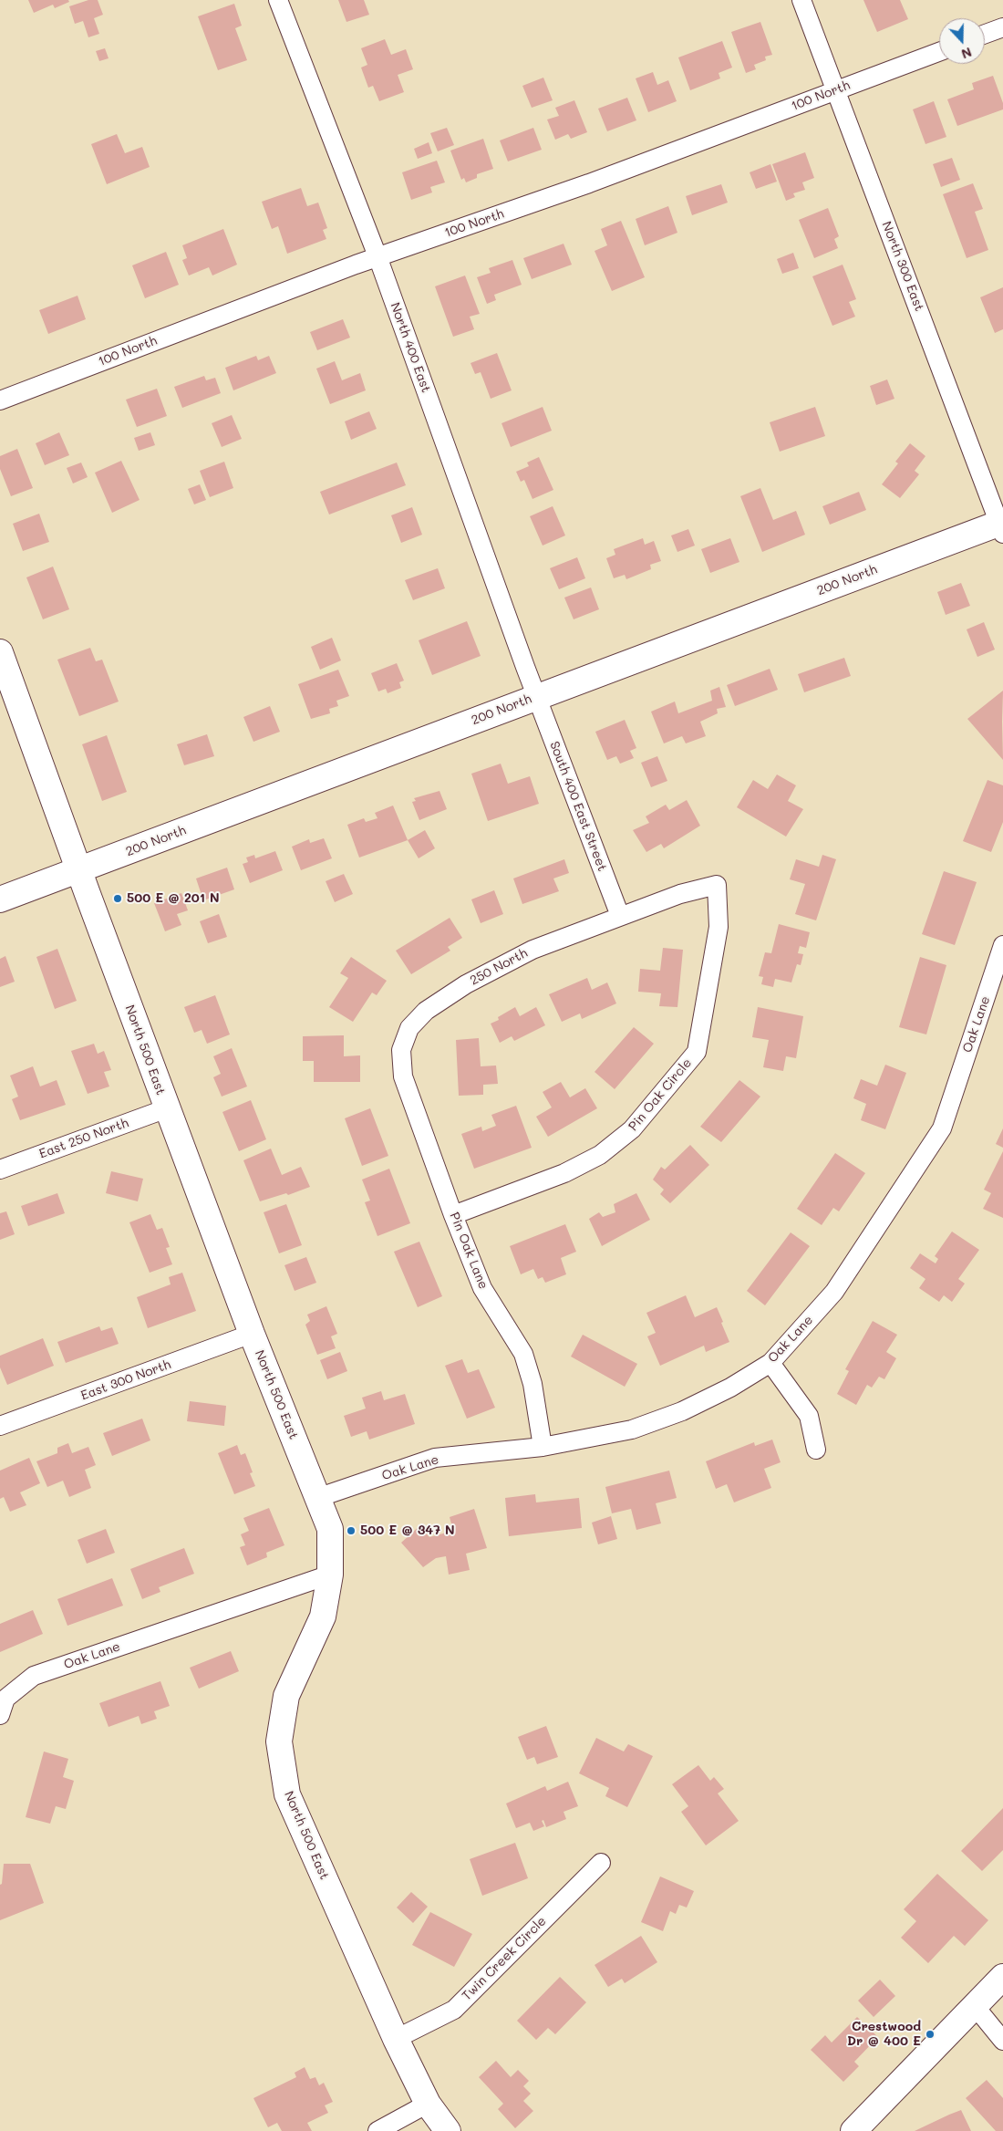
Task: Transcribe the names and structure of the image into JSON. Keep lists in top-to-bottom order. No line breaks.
{"streets":{"street":["100 North","North 300 East","North 400 East","200 North","South 400 East Street","250 North","Oak Lane","North 500 East","Pin Oak Circle","East 250 North","Pin Oak Lane","East 300 North","Twin Creek Circle"]},"crossings":[["100 North","North 300 East"],["100 North","North 400 East"],["North 300 East","200 North"],["North 400 East","200 North"],["North 400 East","South 400 East Street"],["200 North","South 400 East Street"],["200 North","North 500 East"],["South 400 East Street","250 North"],["South 400 East Street","Pin Oak Circle"],["250 North","Pin Oak Circle"],["250 North","Pin Oak Lane"],["Oak Lane","North 500 East"],["Oak Lane","Pin Oak Lane"],["North 500 East","East 250 North"],["North 500 East","East 300 North"],["North 500 East","Twin Creek Circle"],["Pin Oak Circle","Pin Oak Lane"]],"places":["500 E @ 201 N","500 E @ 347 N","Crestwood Dr @ 400 E"],"north":"bottom"}
